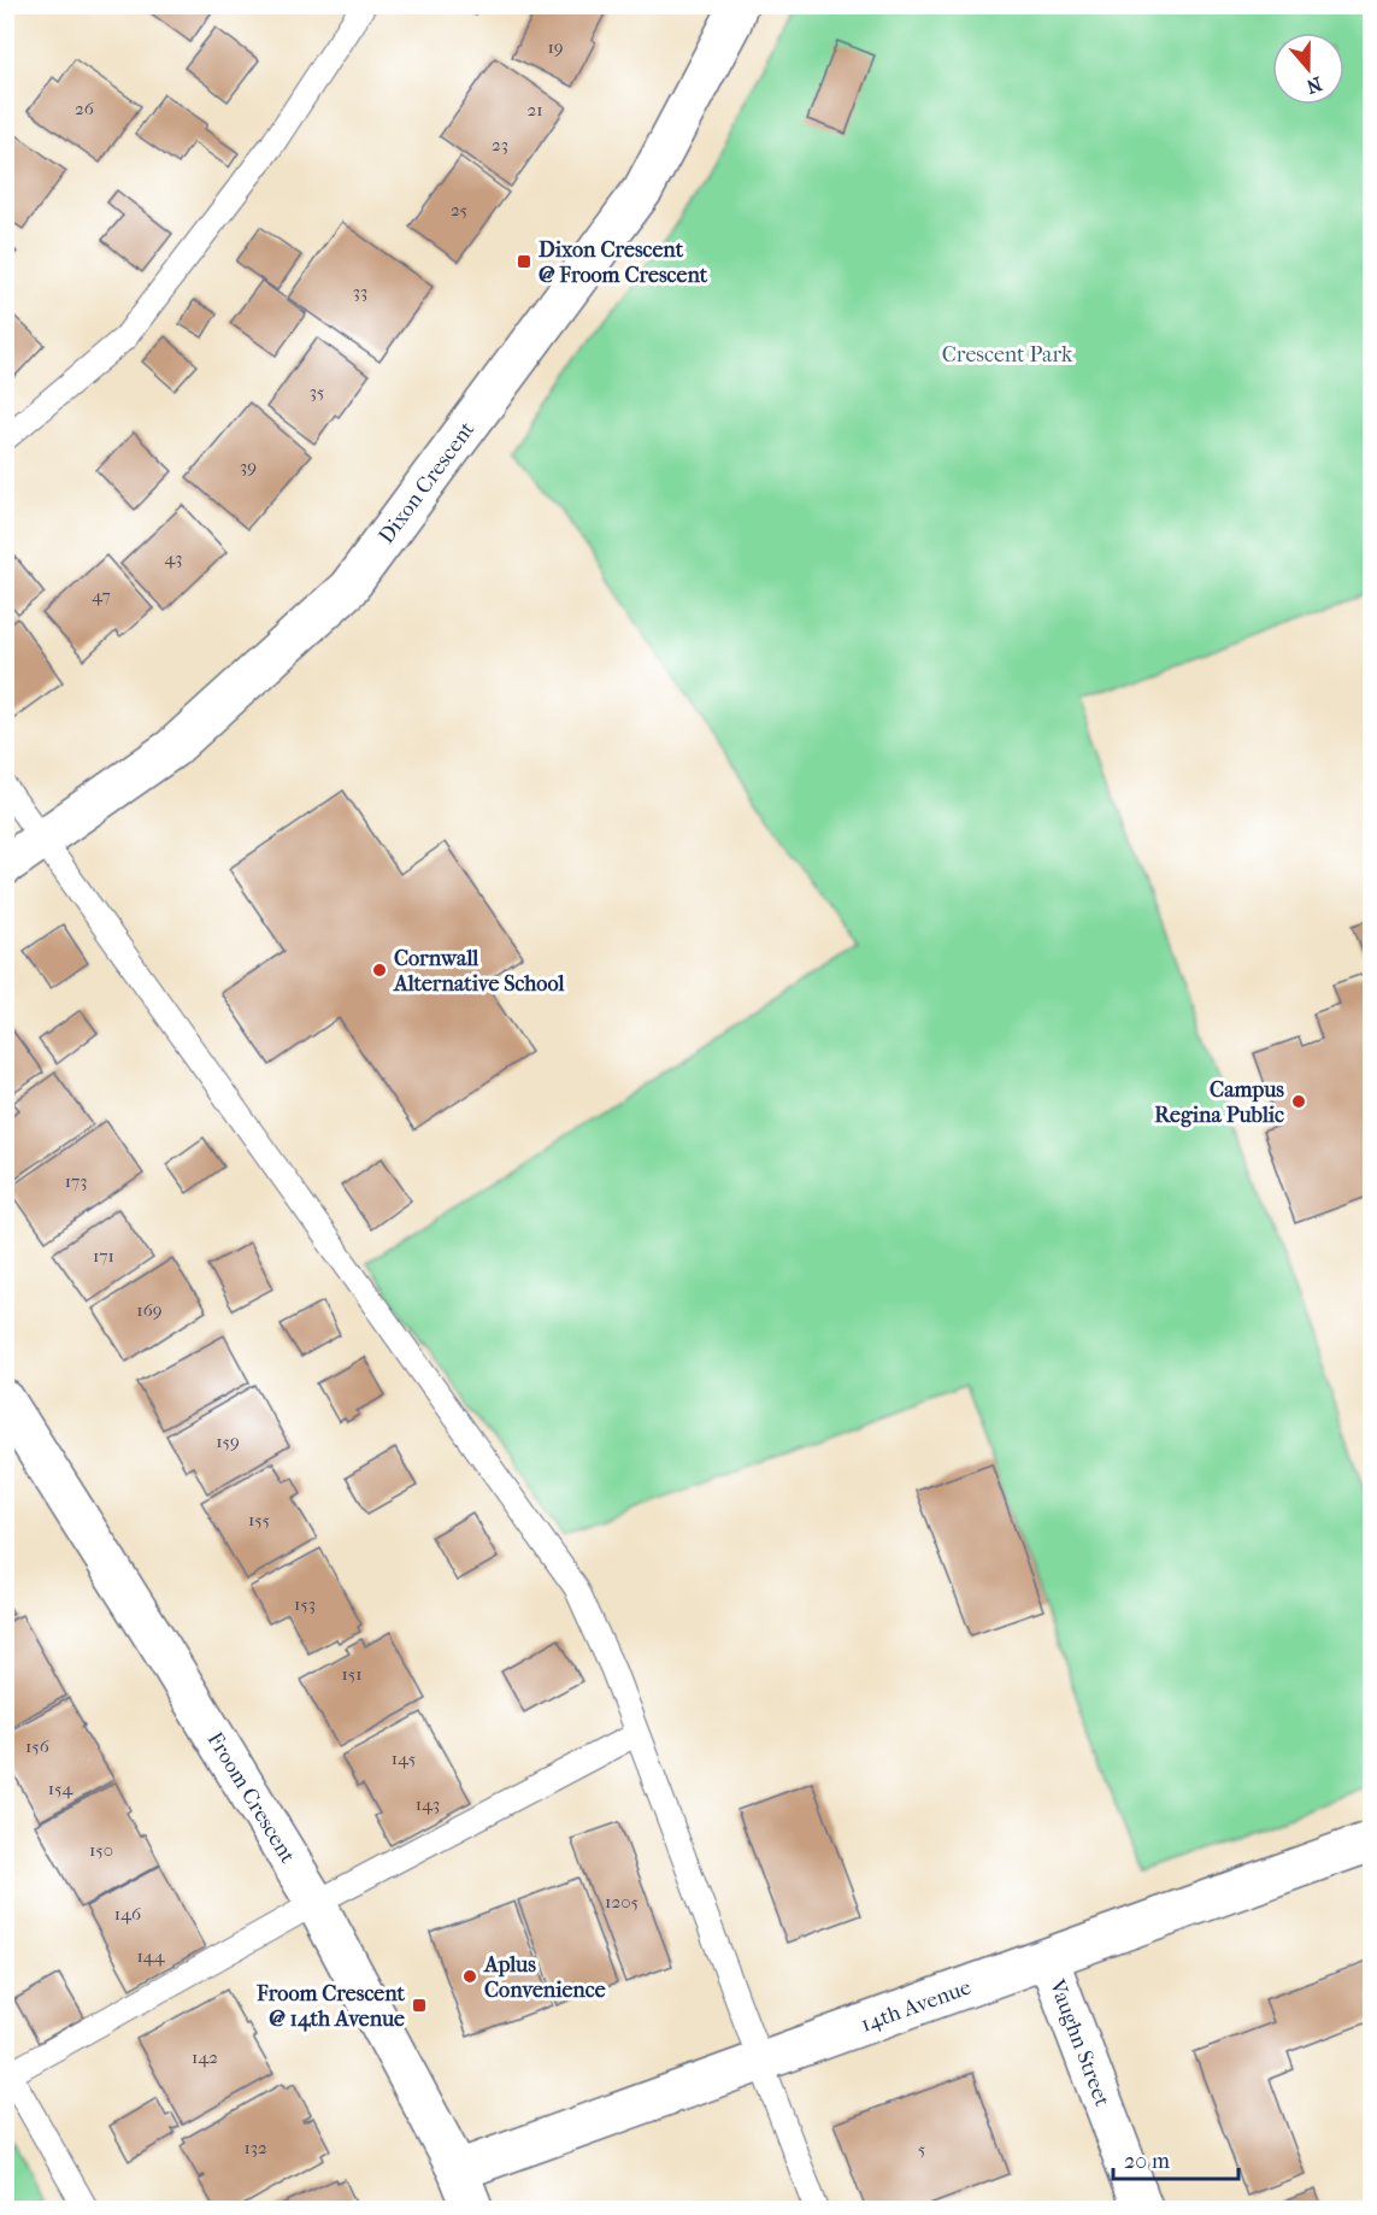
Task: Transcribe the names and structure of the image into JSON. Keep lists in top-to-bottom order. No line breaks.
{"streets":{"street":["Dixon Crescent","Froom Crescent","14th Avenue","Vaughn Street"]},"crossings":[["Froom Crescent","14th Avenue"],["14th Avenue","Vaughn Street"]],"parks":["Crescent Park"],"places":{"transit":["Dixon Crescent @ Froom Crescent","Froom Crescent @ 14th Avenue"],"other":["Cornwall Alternative School","Campus Regina Public","Aplus Convenience"]},"house_numbers":["19","26","21","23","25","33","35","39","43","47","173","171","169","159","155","153","151","156","145","154","143","150","1205","146","144","142","132","5"],"scale_bar":"20 m","north":"bottom"}
